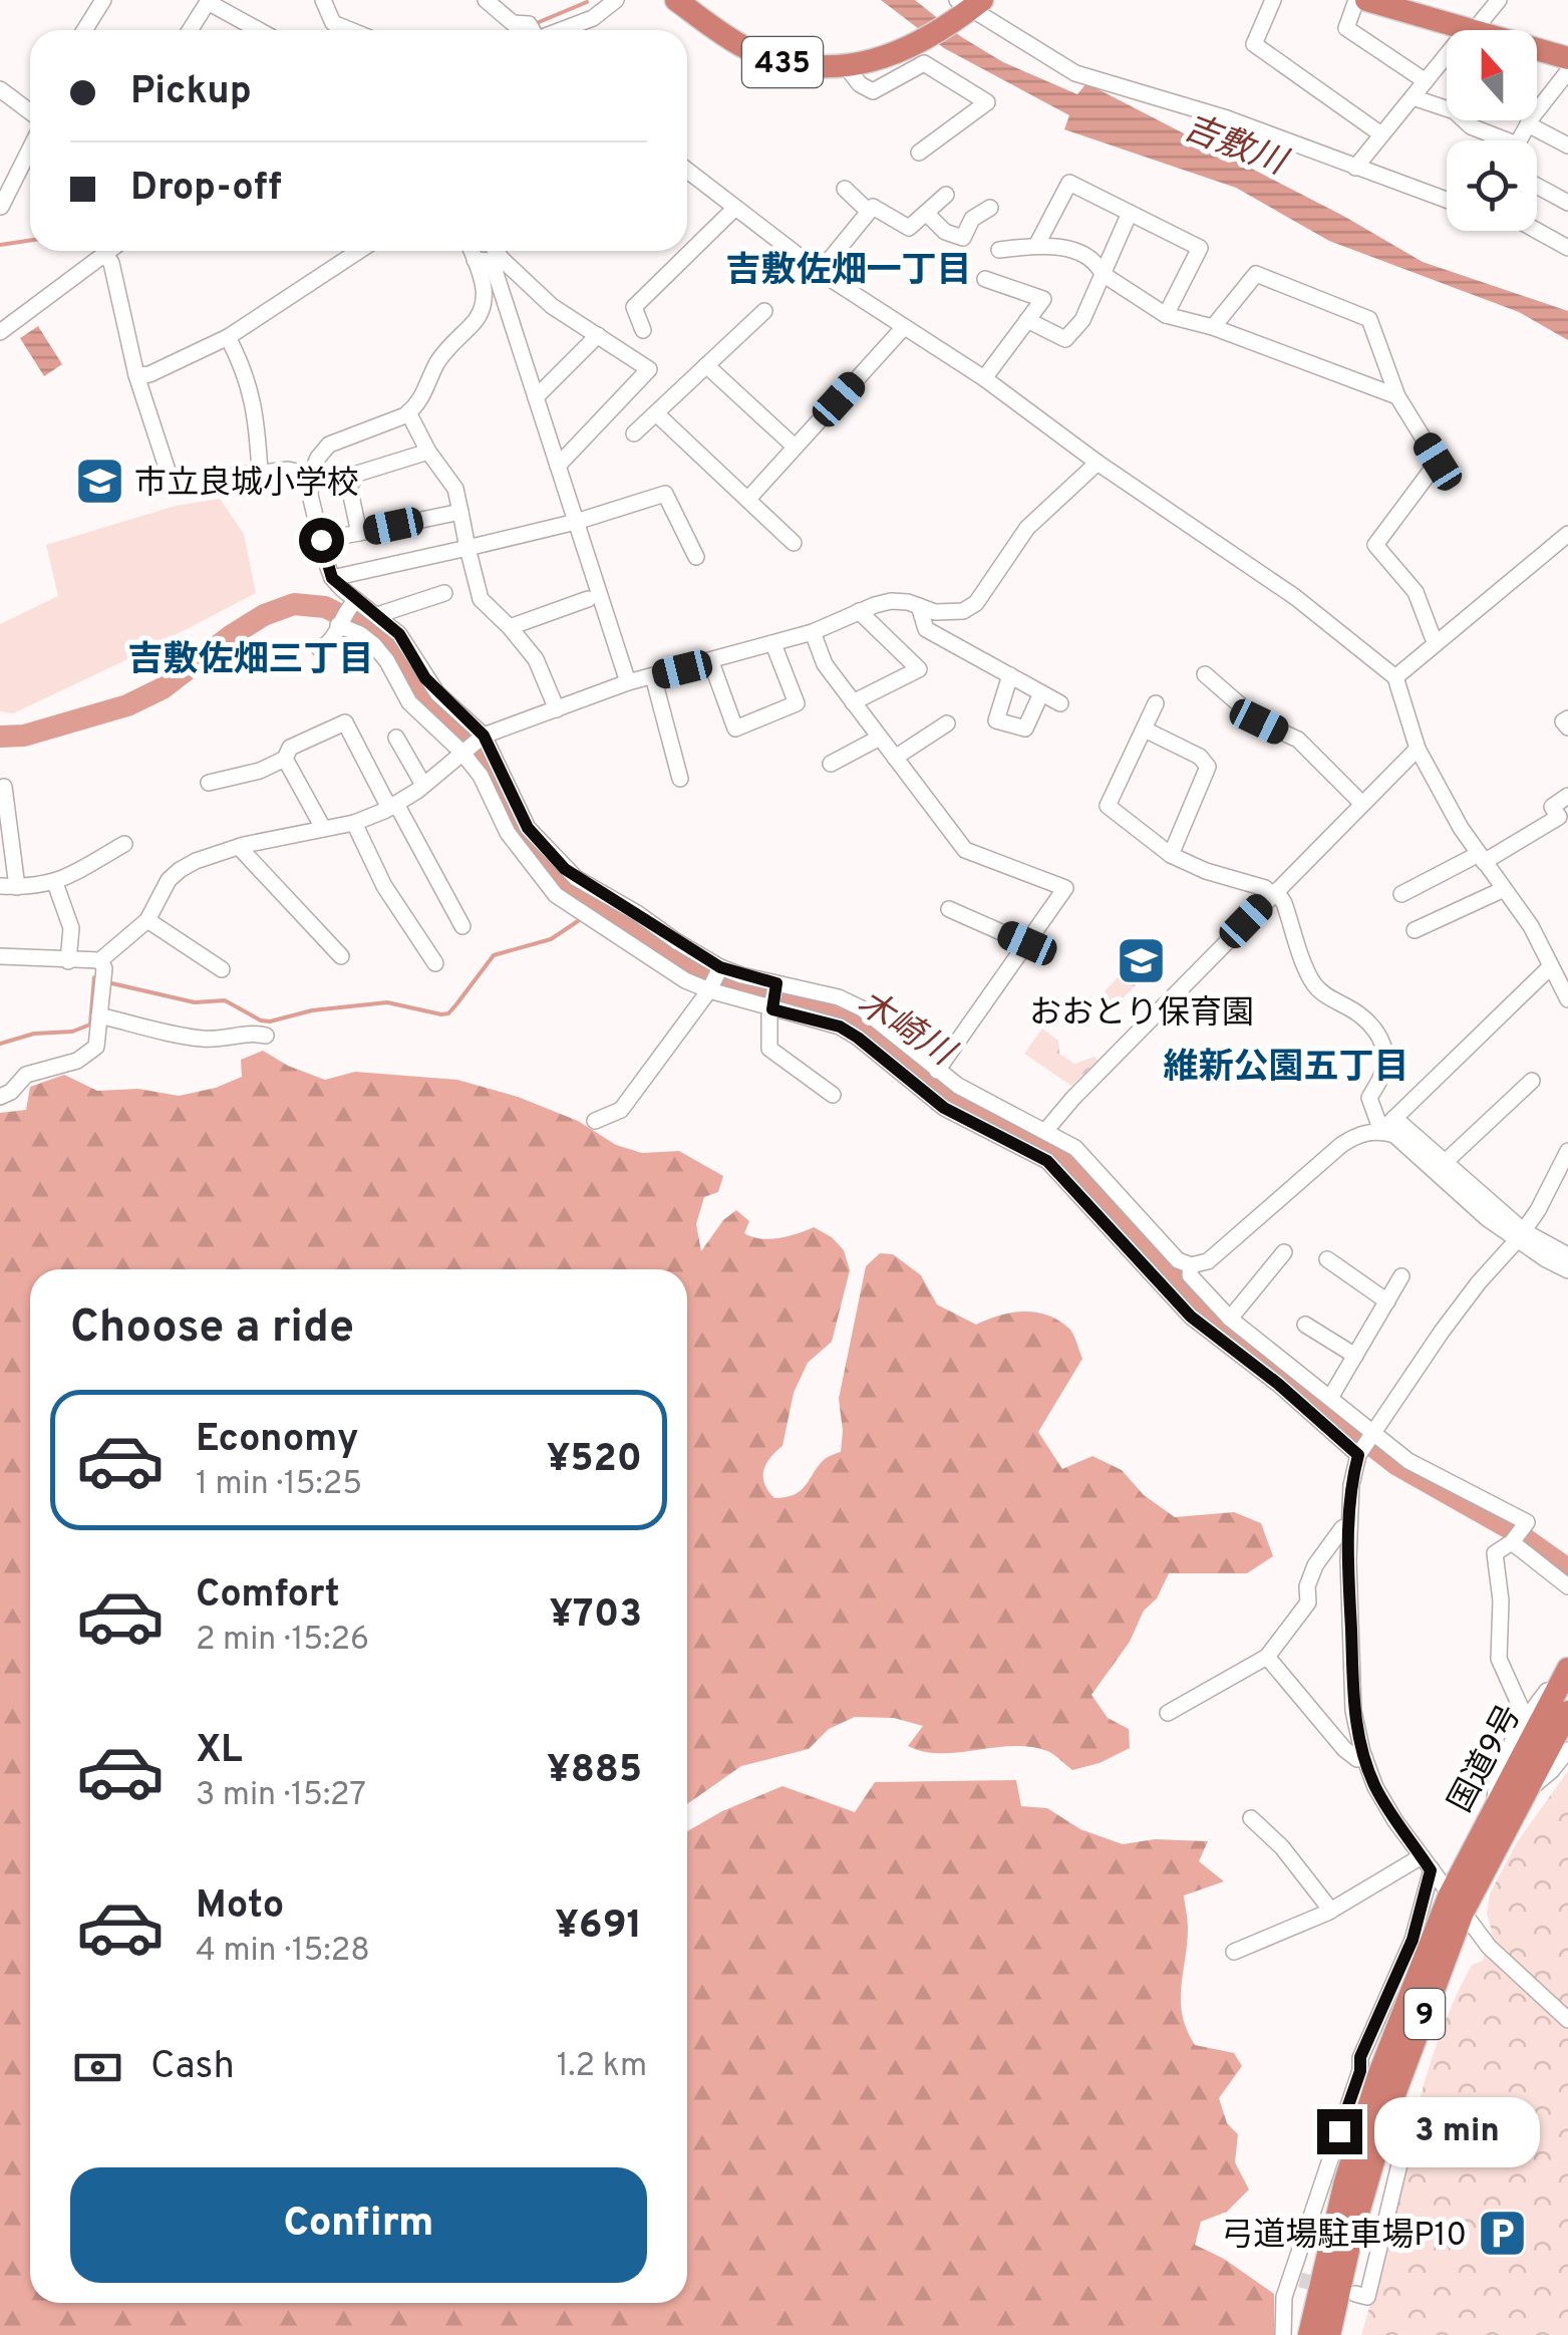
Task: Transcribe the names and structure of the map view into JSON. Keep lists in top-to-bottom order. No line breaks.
{"streets":{"highway":["435","国道9号","9"]},"districts":["吉敷佐畑一丁目","吉敷佐畑三丁目","維新公園五丁目"],"water":["吉敷川","木崎川"],"places":{"school or university":["市立良城小学校","おおとり保育園"],"parking":["弓道場駐車場P10"]},"north":"top","page":{"banner":["Pickup","Drop-off"],"heading":"Choose a ride","list":[{"name":"Economy","note":"1 min · 15:25","value":"¥520"},{"name":"Comfort","note":"2 min · 15:26","value":"¥703"},{"name":"XL","note":"3 min · 15:27","value":"¥885"},{"name":"Moto","note":"4 min · 15:28","value":"¥691"}],"pay":["Cash","1.2 km"],"bubble":"3 min","buttons":"Confirm"}}
